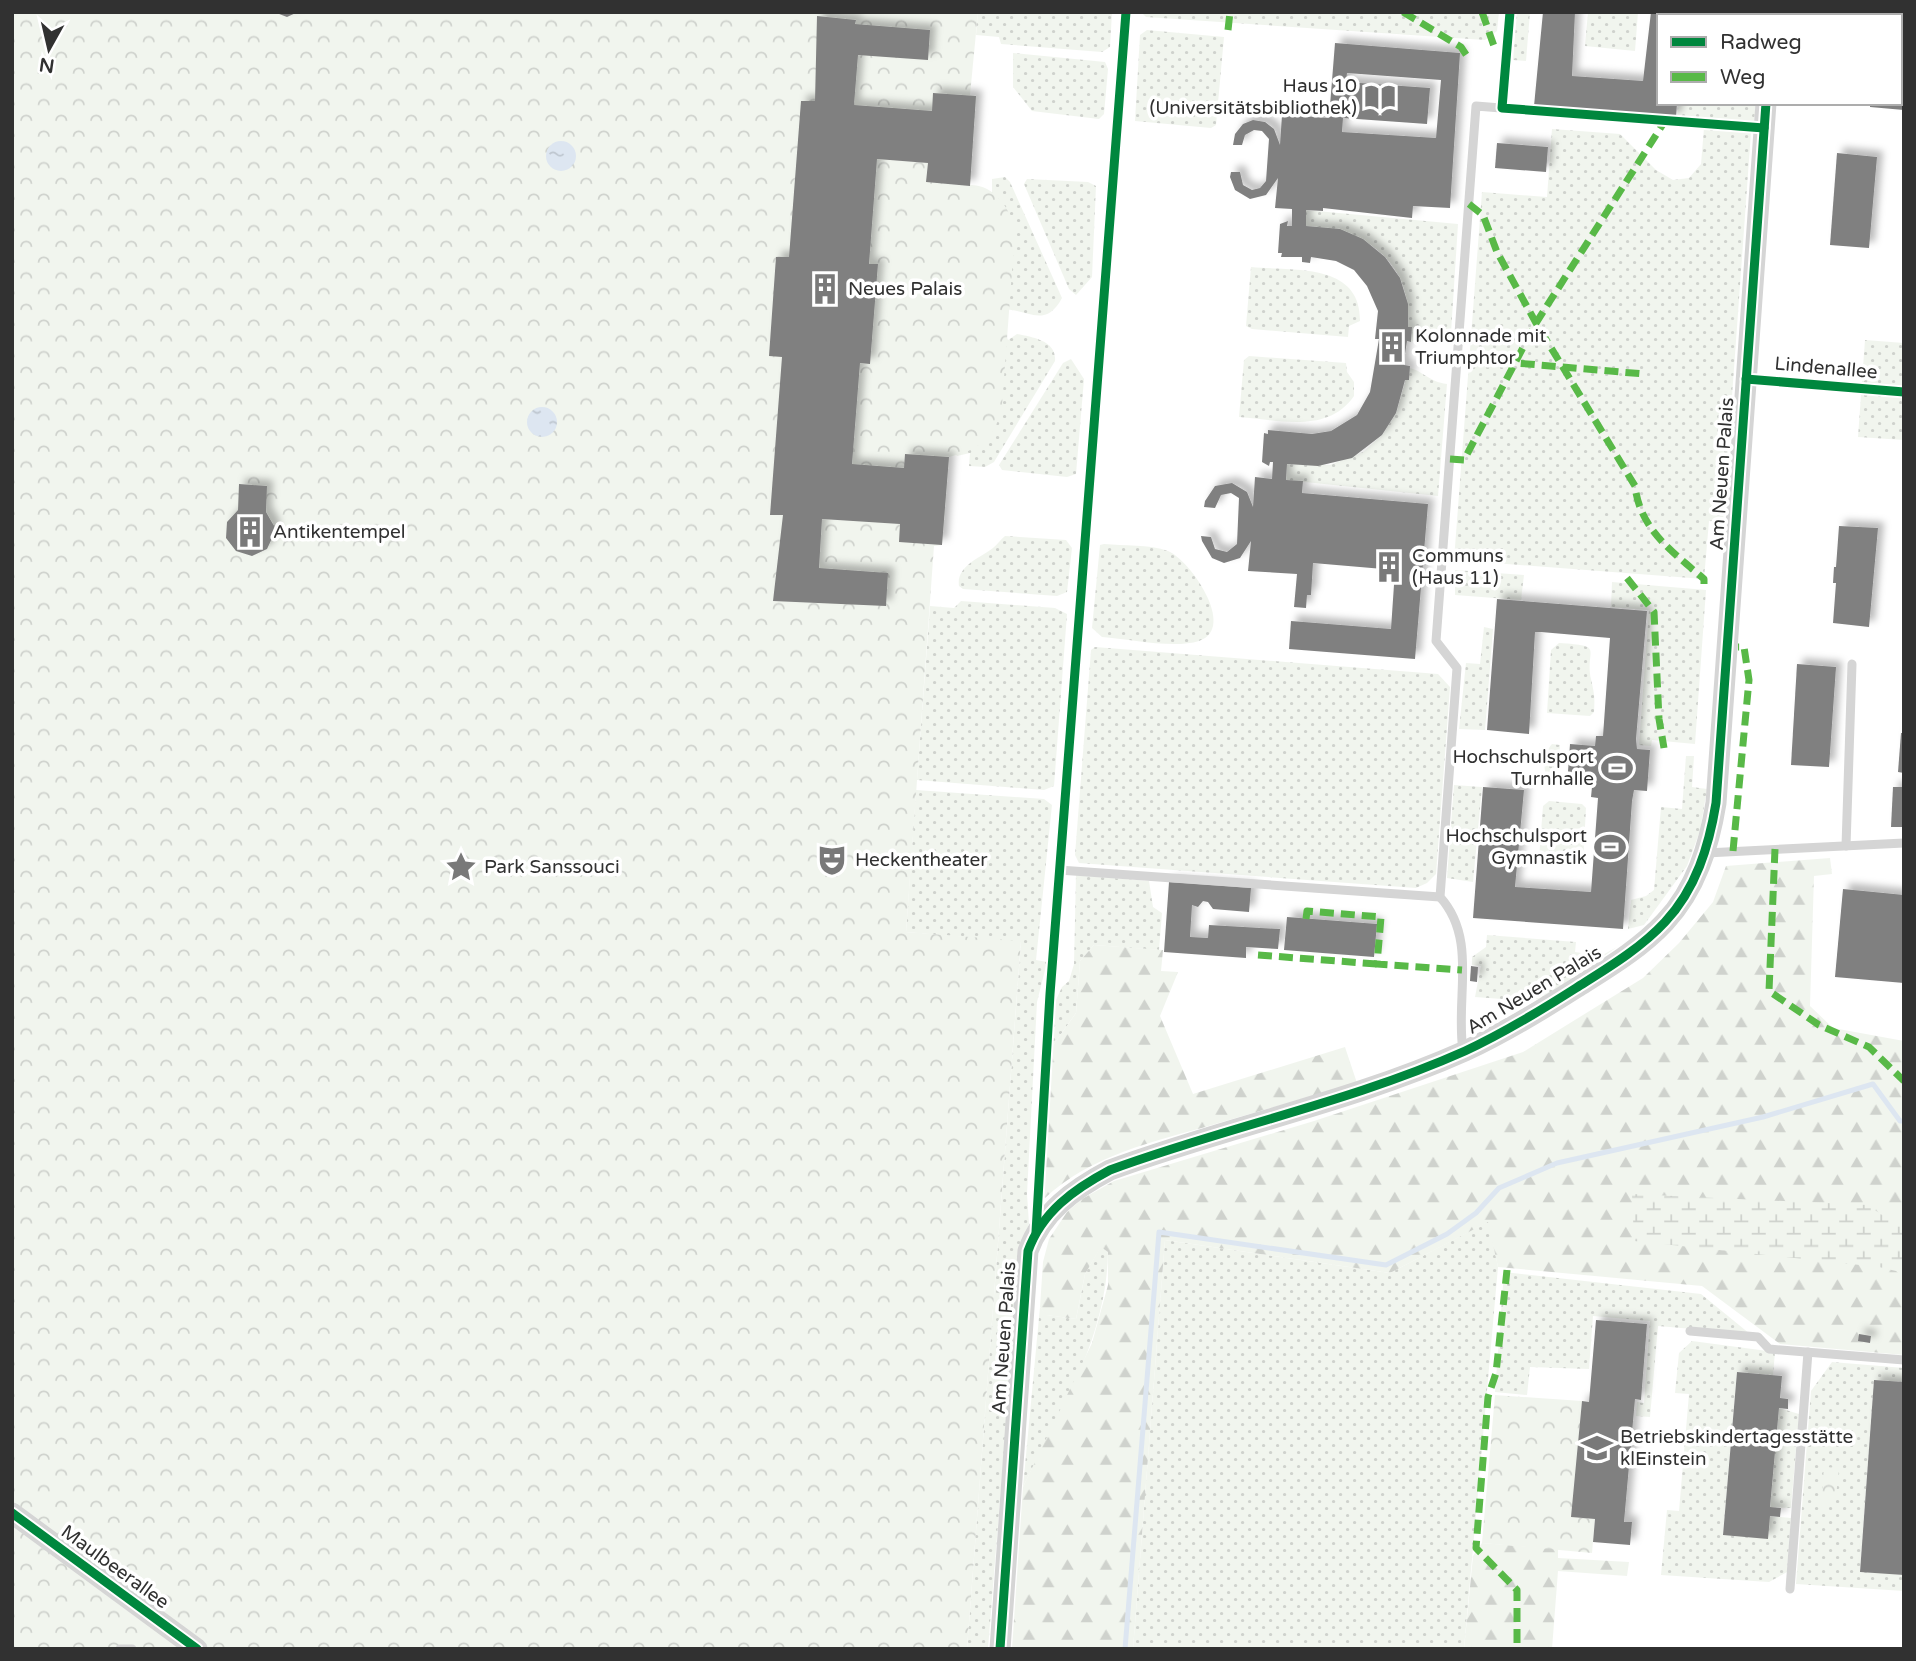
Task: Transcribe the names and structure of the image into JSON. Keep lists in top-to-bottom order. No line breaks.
{"streets":{"street":["Am Neuen Palais","Maulbeerallee"],"lane":["Lindenallee"]},"crossings":[["Lindenallee","Am Neuen Palais"]],"places":{"library":["Haus 10 (Universitätsbibliothek)"],"building":["Neues Palais","Kolonnade mit Triumphtor","Antikentempel","Communs (Haus 11)"],"sports":["Hochschulsport Turnhalle","Hochschulsport Gymnastik"],"theatre":["Heckentheater"],"place":["Park Sanssouci"],"school or university":["Betriebskindertagesstätte klEinstein"]},"legend":["Radweg","Weg"],"north":"bottom"}
